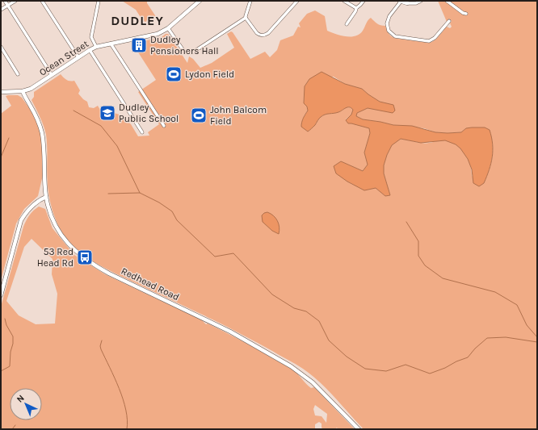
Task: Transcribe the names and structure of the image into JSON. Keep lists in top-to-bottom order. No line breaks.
{"streets":{"main road":["Ocean Street","Redhead Road"]},"crossings":[["Ocean Street","Redhead Road"]],"districts":["DUDLEY"],"places":{"building":["Dudley Pensioners Hall"],"sports":["Lydon Field","John Balcom Field"],"school or university":["Dudley Public School"],"bus stop":["53 Red Head Rd"]},"north":"top left"}
